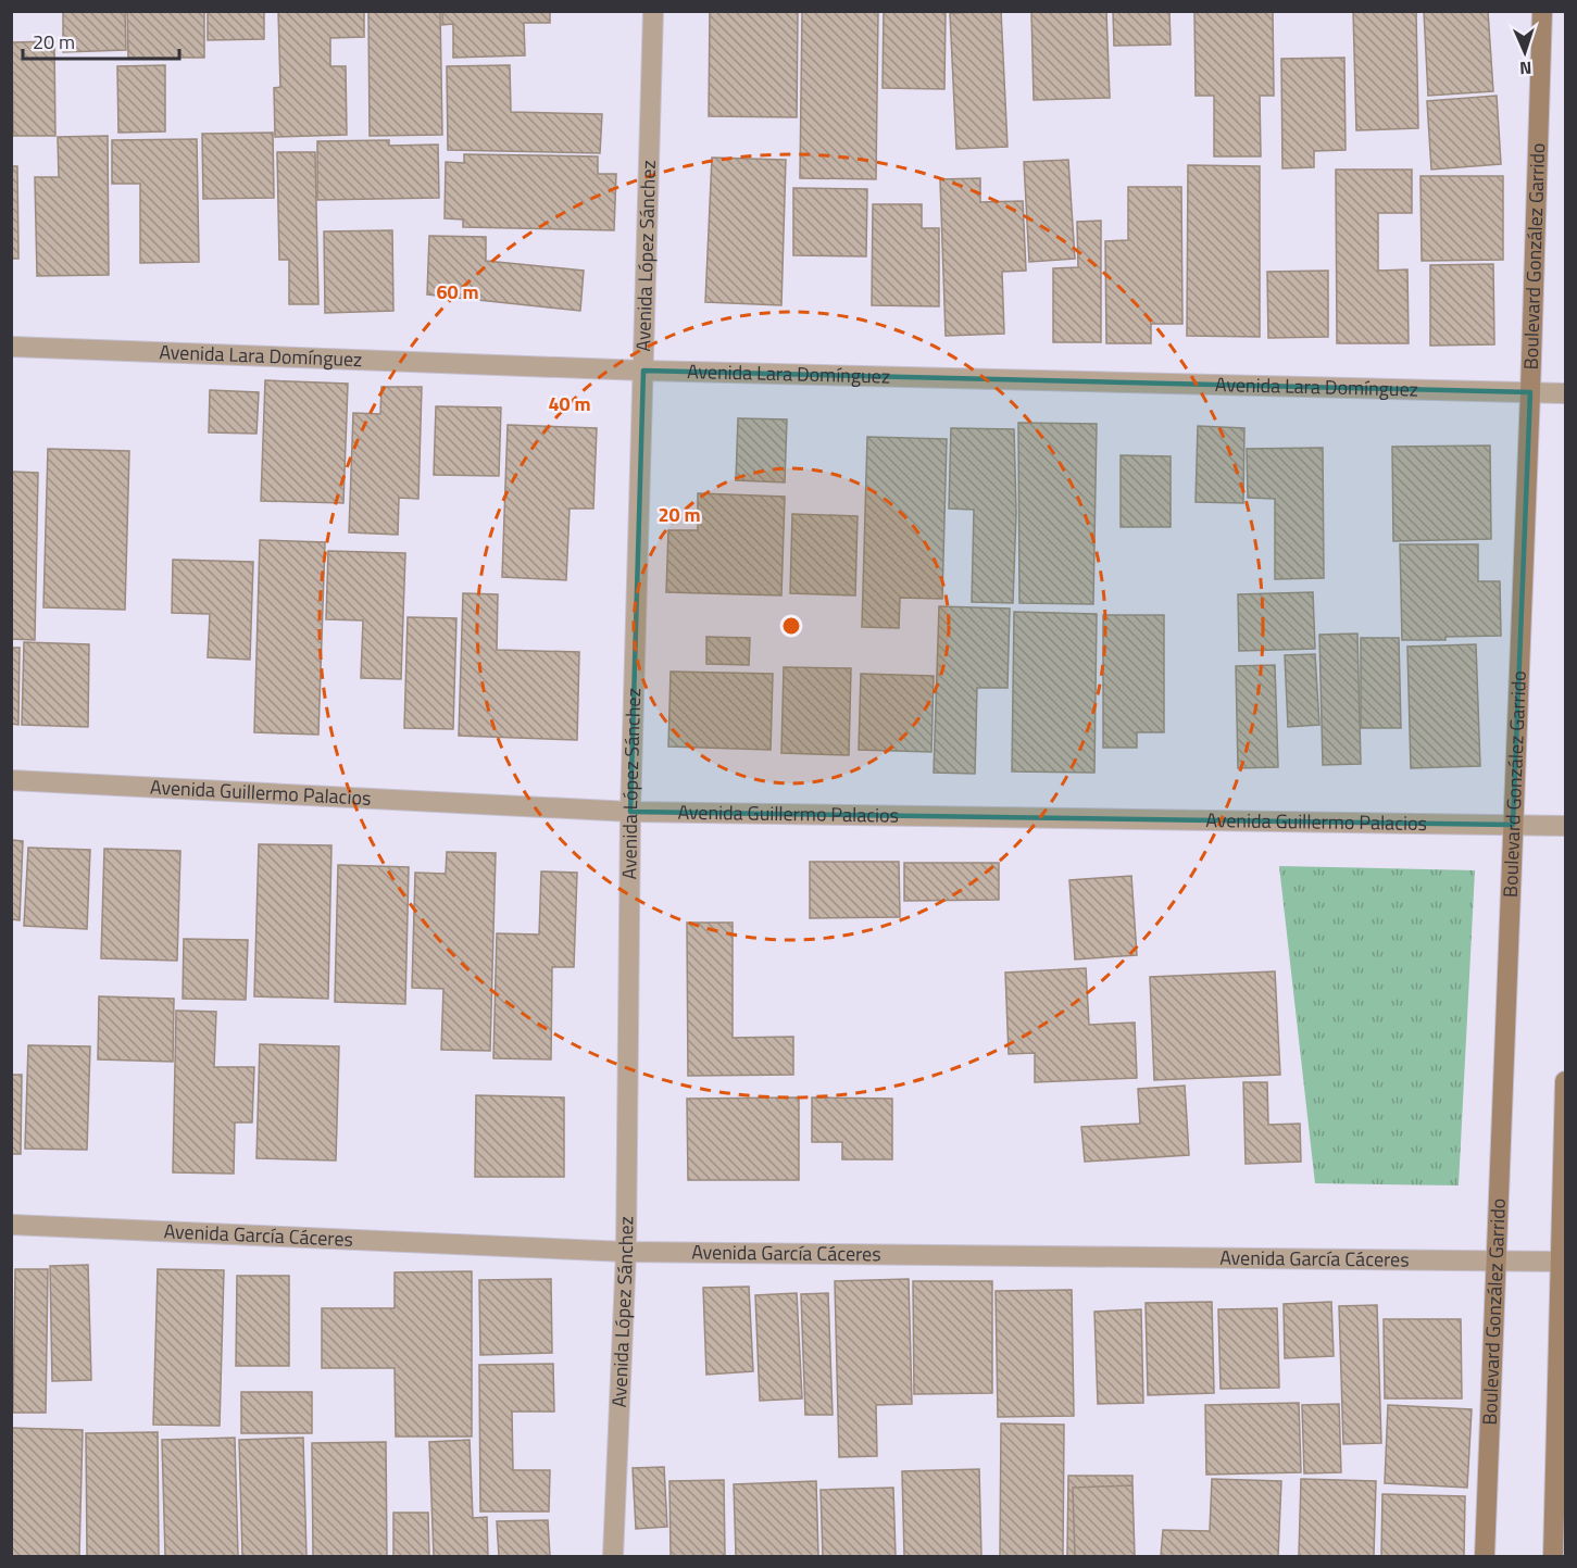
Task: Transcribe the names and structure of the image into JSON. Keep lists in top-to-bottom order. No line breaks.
{"streets":{"street":["Avenida López Sánchez","Boulevard González Garrido","Avenida Lara Domínguez","Avenida Guillermo Palacios","Avenida García Cáceres"]},"crossings":[["Avenida López Sánchez","Avenida Lara Domínguez"],["Avenida López Sánchez","Avenida Guillermo Palacios"],["Avenida López Sánchez","Avenida García Cáceres"],["Boulevard González Garrido","Avenida Lara Domínguez"],["Boulevard González Garrido","Avenida Guillermo Palacios"],["Boulevard González Garrido","Avenida García Cáceres"]],"scale_bar":"20 m","north":"bottom","rings":["60 m","40 m","20 m"]}
